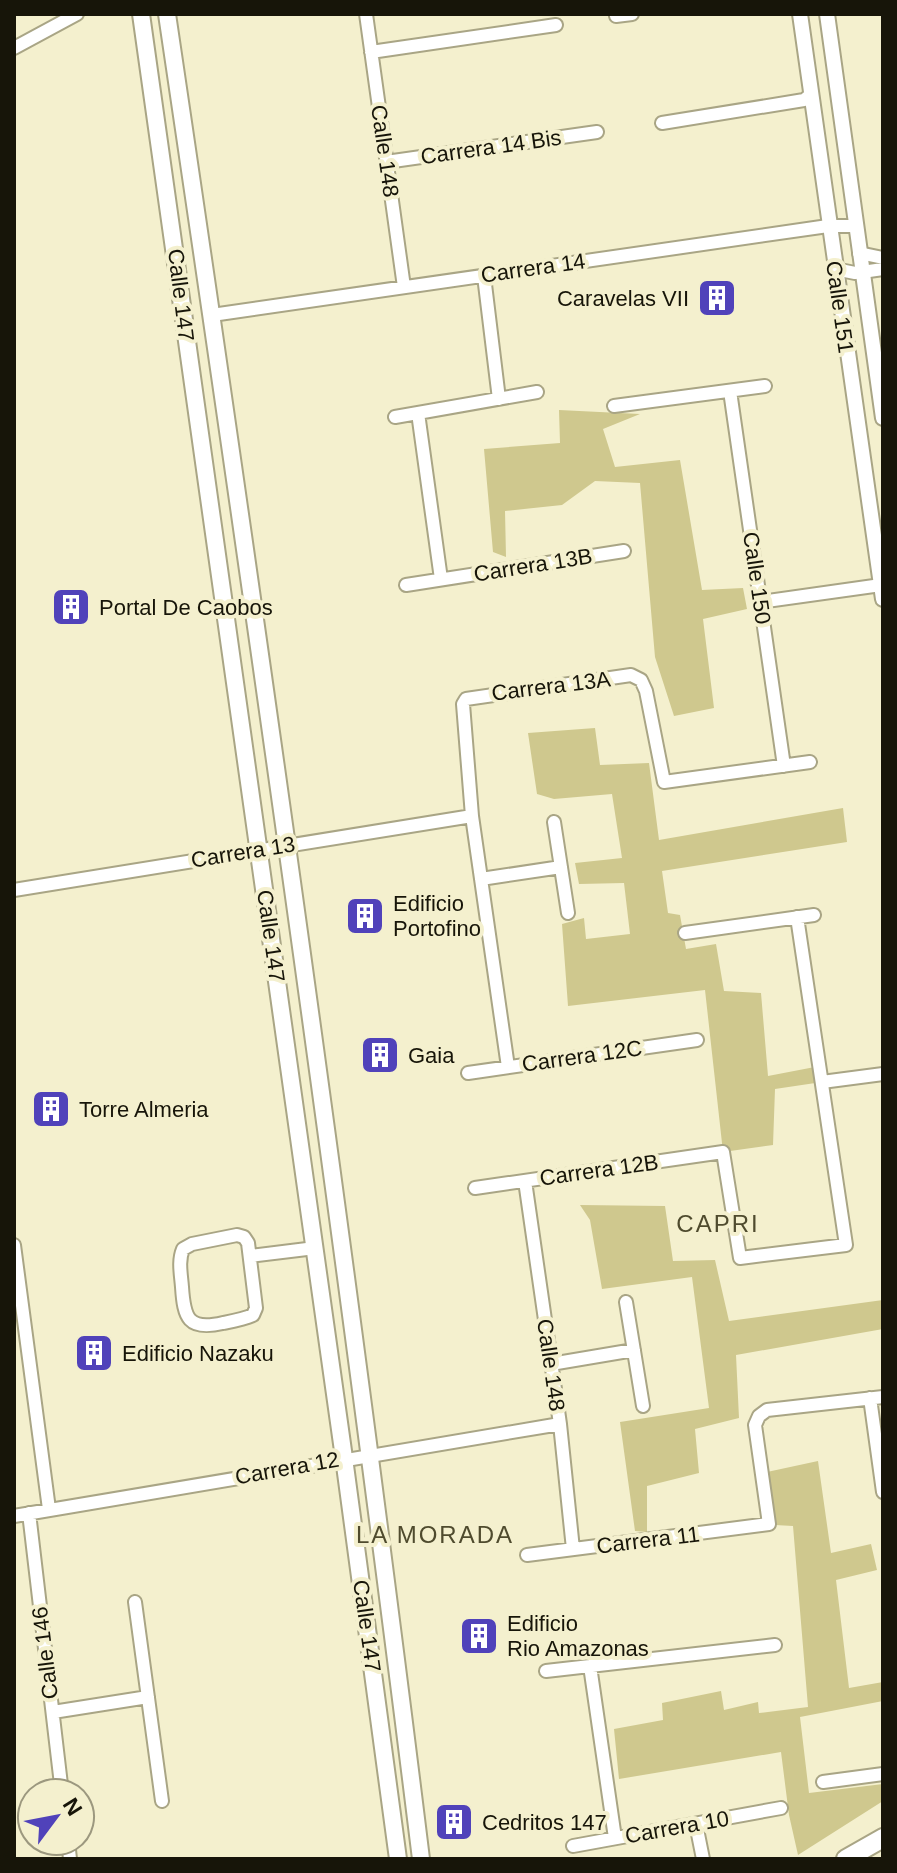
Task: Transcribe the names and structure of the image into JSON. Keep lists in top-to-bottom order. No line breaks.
{"streets":{"main road":["Calle 147"],"street":["Carrera 14 Bis","Calle 148","Carrera 14","Calle 151","Carrera 13B","Calle 150","Carrera 13A","Carrera 13","Carrera 12C","Carrera 12B","Carrera 12","Carrera 11","Calle 146","Carrera 10"]},"crossings":[["Carrera 14 Bis","Calle 148"],["Calle 148","Carrera 14"],["Calle 148","Carrera 12B"],["Calle 148","Carrera 12"],["Calle 148","Carrera 11"],["Carrera 14","Calle 147"],["Carrera 14","Calle 151"],["Calle 147","Carrera 13"],["Calle 147","Carrera 12"],["Calle 150","Carrera 13A"],["Carrera 13A","Carrera 13"],["Carrera 12","Calle 146"]],"districts":["CAPRI","LA MORADA"],"places":{"building":["Caravelas VII","Portal De Caobos","Edificio Portofino","Gaia","Torre Almeria","Edificio Nazaku","Edificio Rio Amazonas","Cedritos 147"]},"north":"top right"}
